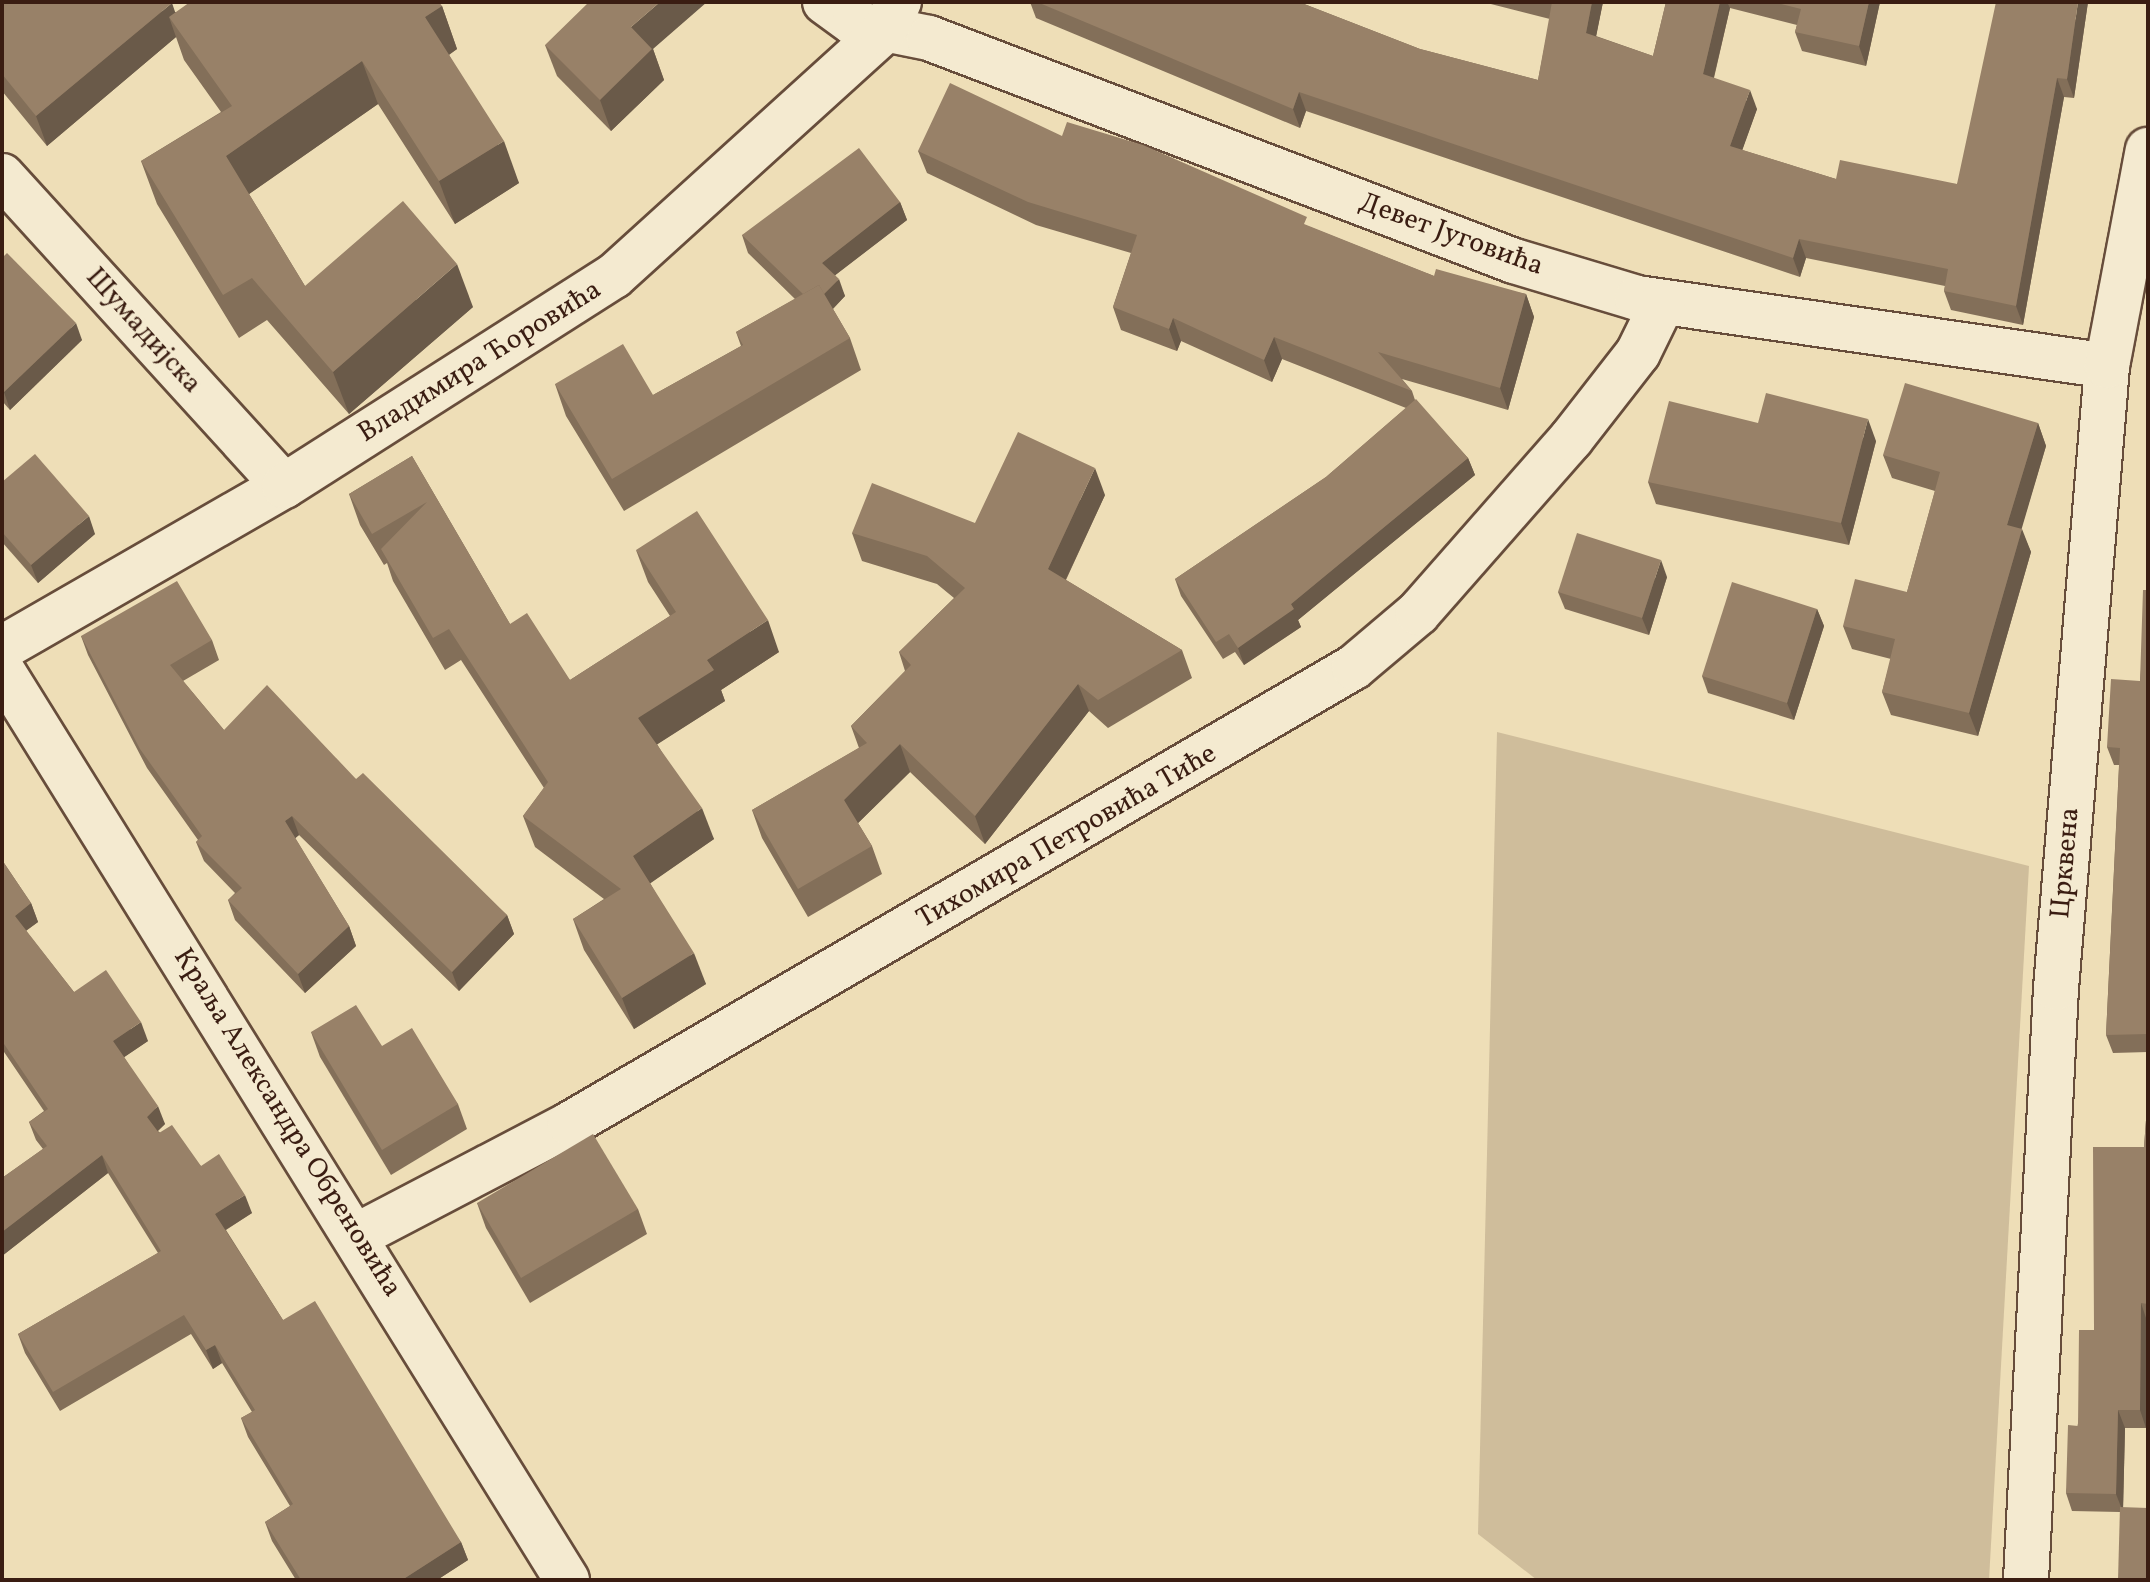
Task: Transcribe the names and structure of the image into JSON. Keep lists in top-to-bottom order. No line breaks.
{"streets":{"street":["Девет Југовића","Шумадијска","Владимира Ћоровића","Тихомира Петровића Тиће","Црквена","Краља Александра Обреновића"]},"crossings":[["Девет Југовића","Владимира Ћоровића"],["Девет Југовића","Тихомира Петровића Тиће"],["Девет Југовића","Црквена"],["Шумадијска","Владимира Ћоровића"],["Тихомира Петровића Тиће","Краља Александра Обреновића"]]}
